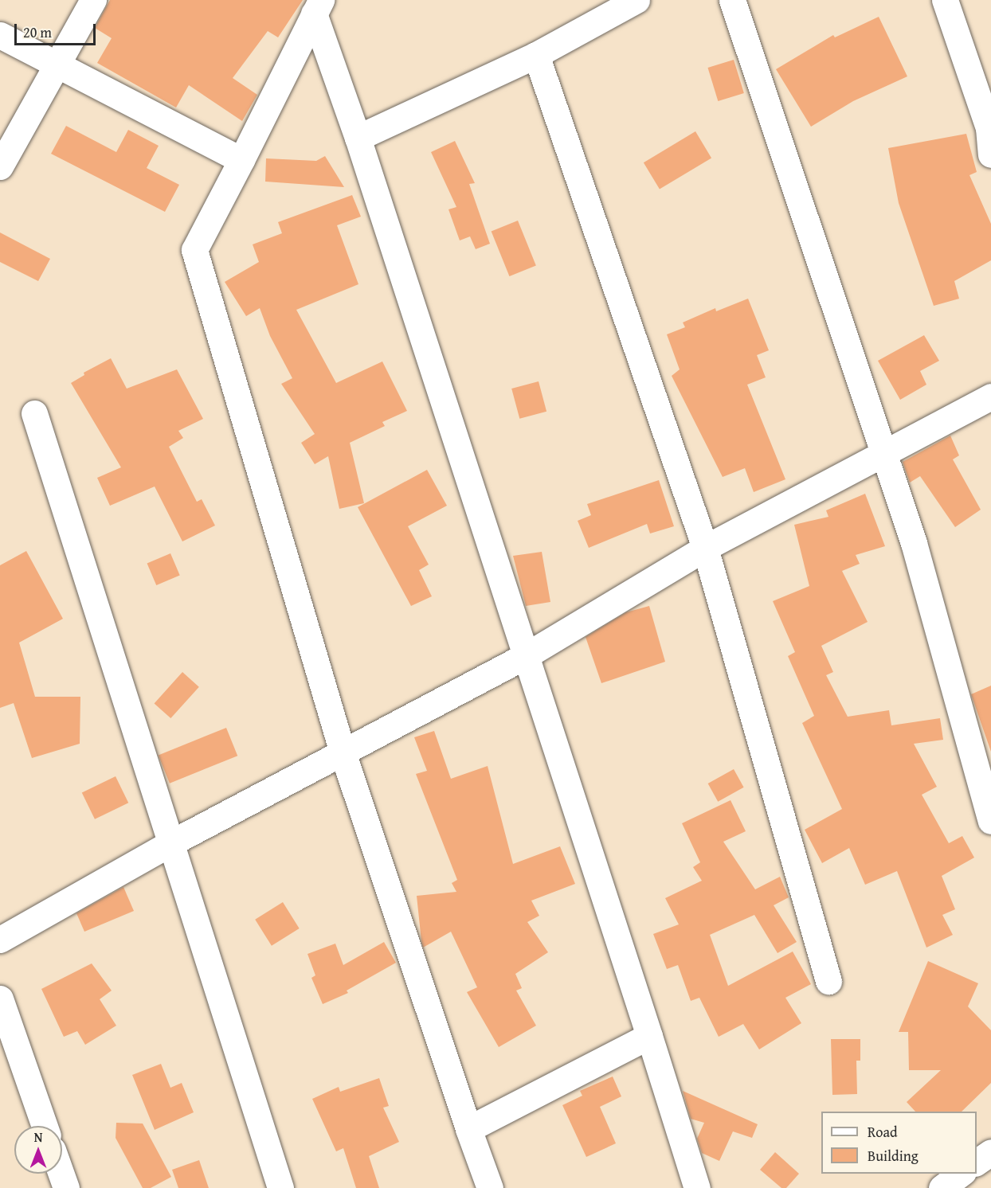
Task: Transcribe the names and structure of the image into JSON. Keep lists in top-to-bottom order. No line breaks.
{"legend":["Road","Building"],"scale_bar":"20 m","north":"top"}
